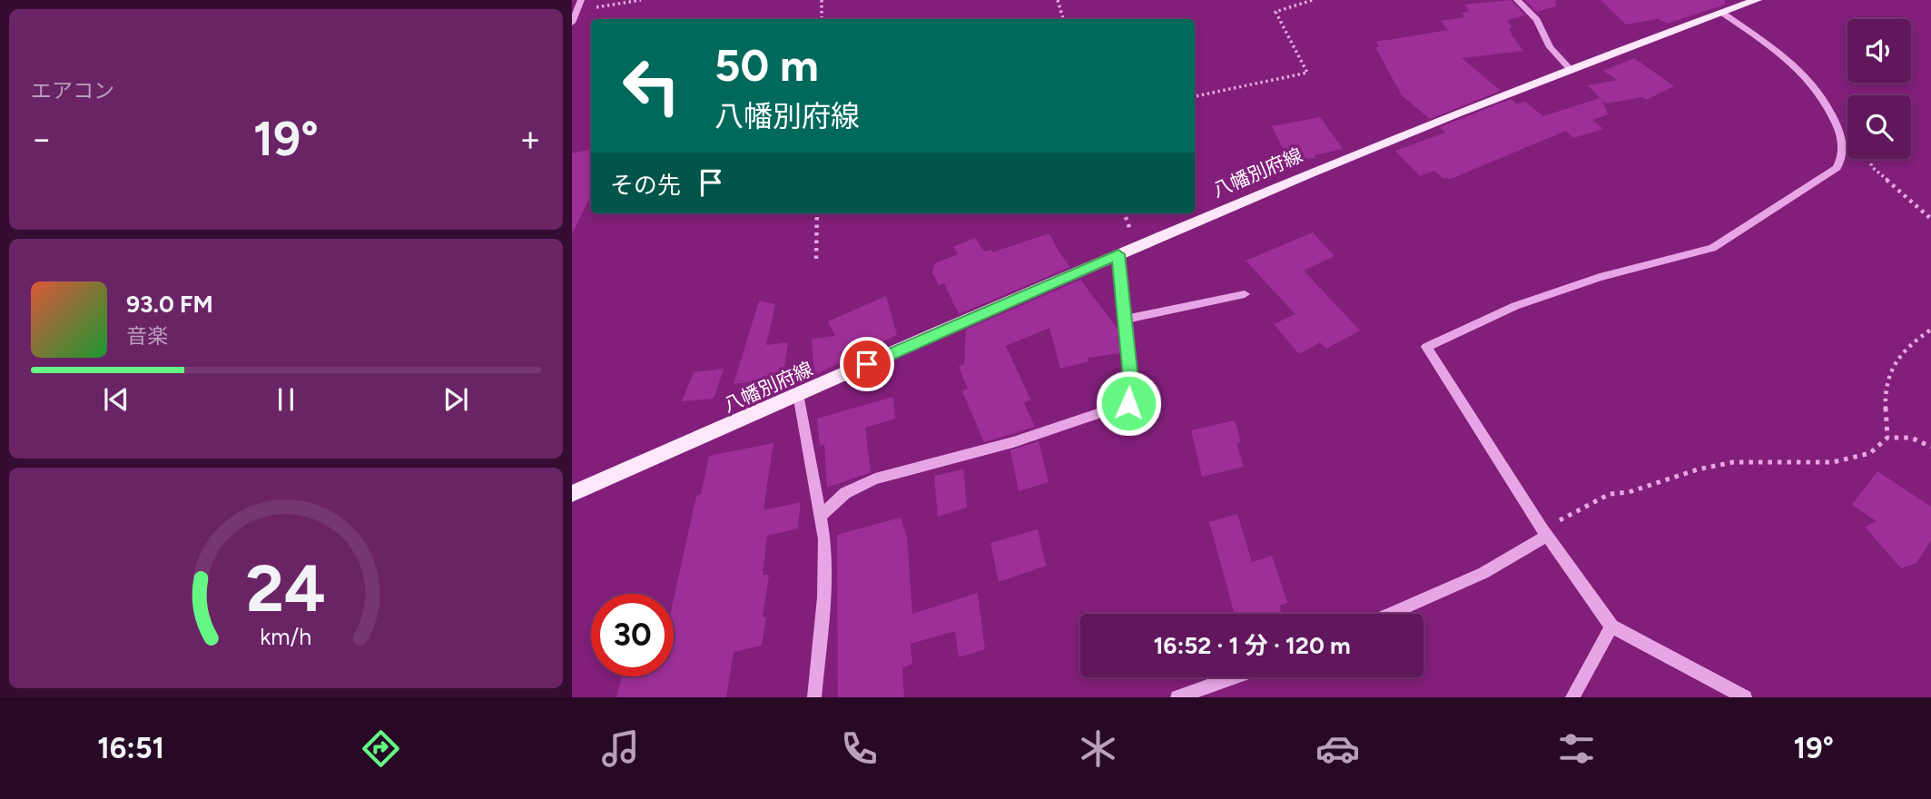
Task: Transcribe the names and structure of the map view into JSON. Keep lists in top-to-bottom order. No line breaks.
{"streets":{"main road":["八幡別府線"]},"page":{"tile":"エアコン","turn":["50 m","八幡別府線"],"heat":["−","19°","+"],"then":"その先","song":["93.0 FM","音楽"],"limit":"30","trip":"16:52 · 1 分 · 120 m","tabs":["16:51","19°"],"gauge":["24","km/h"]}}
